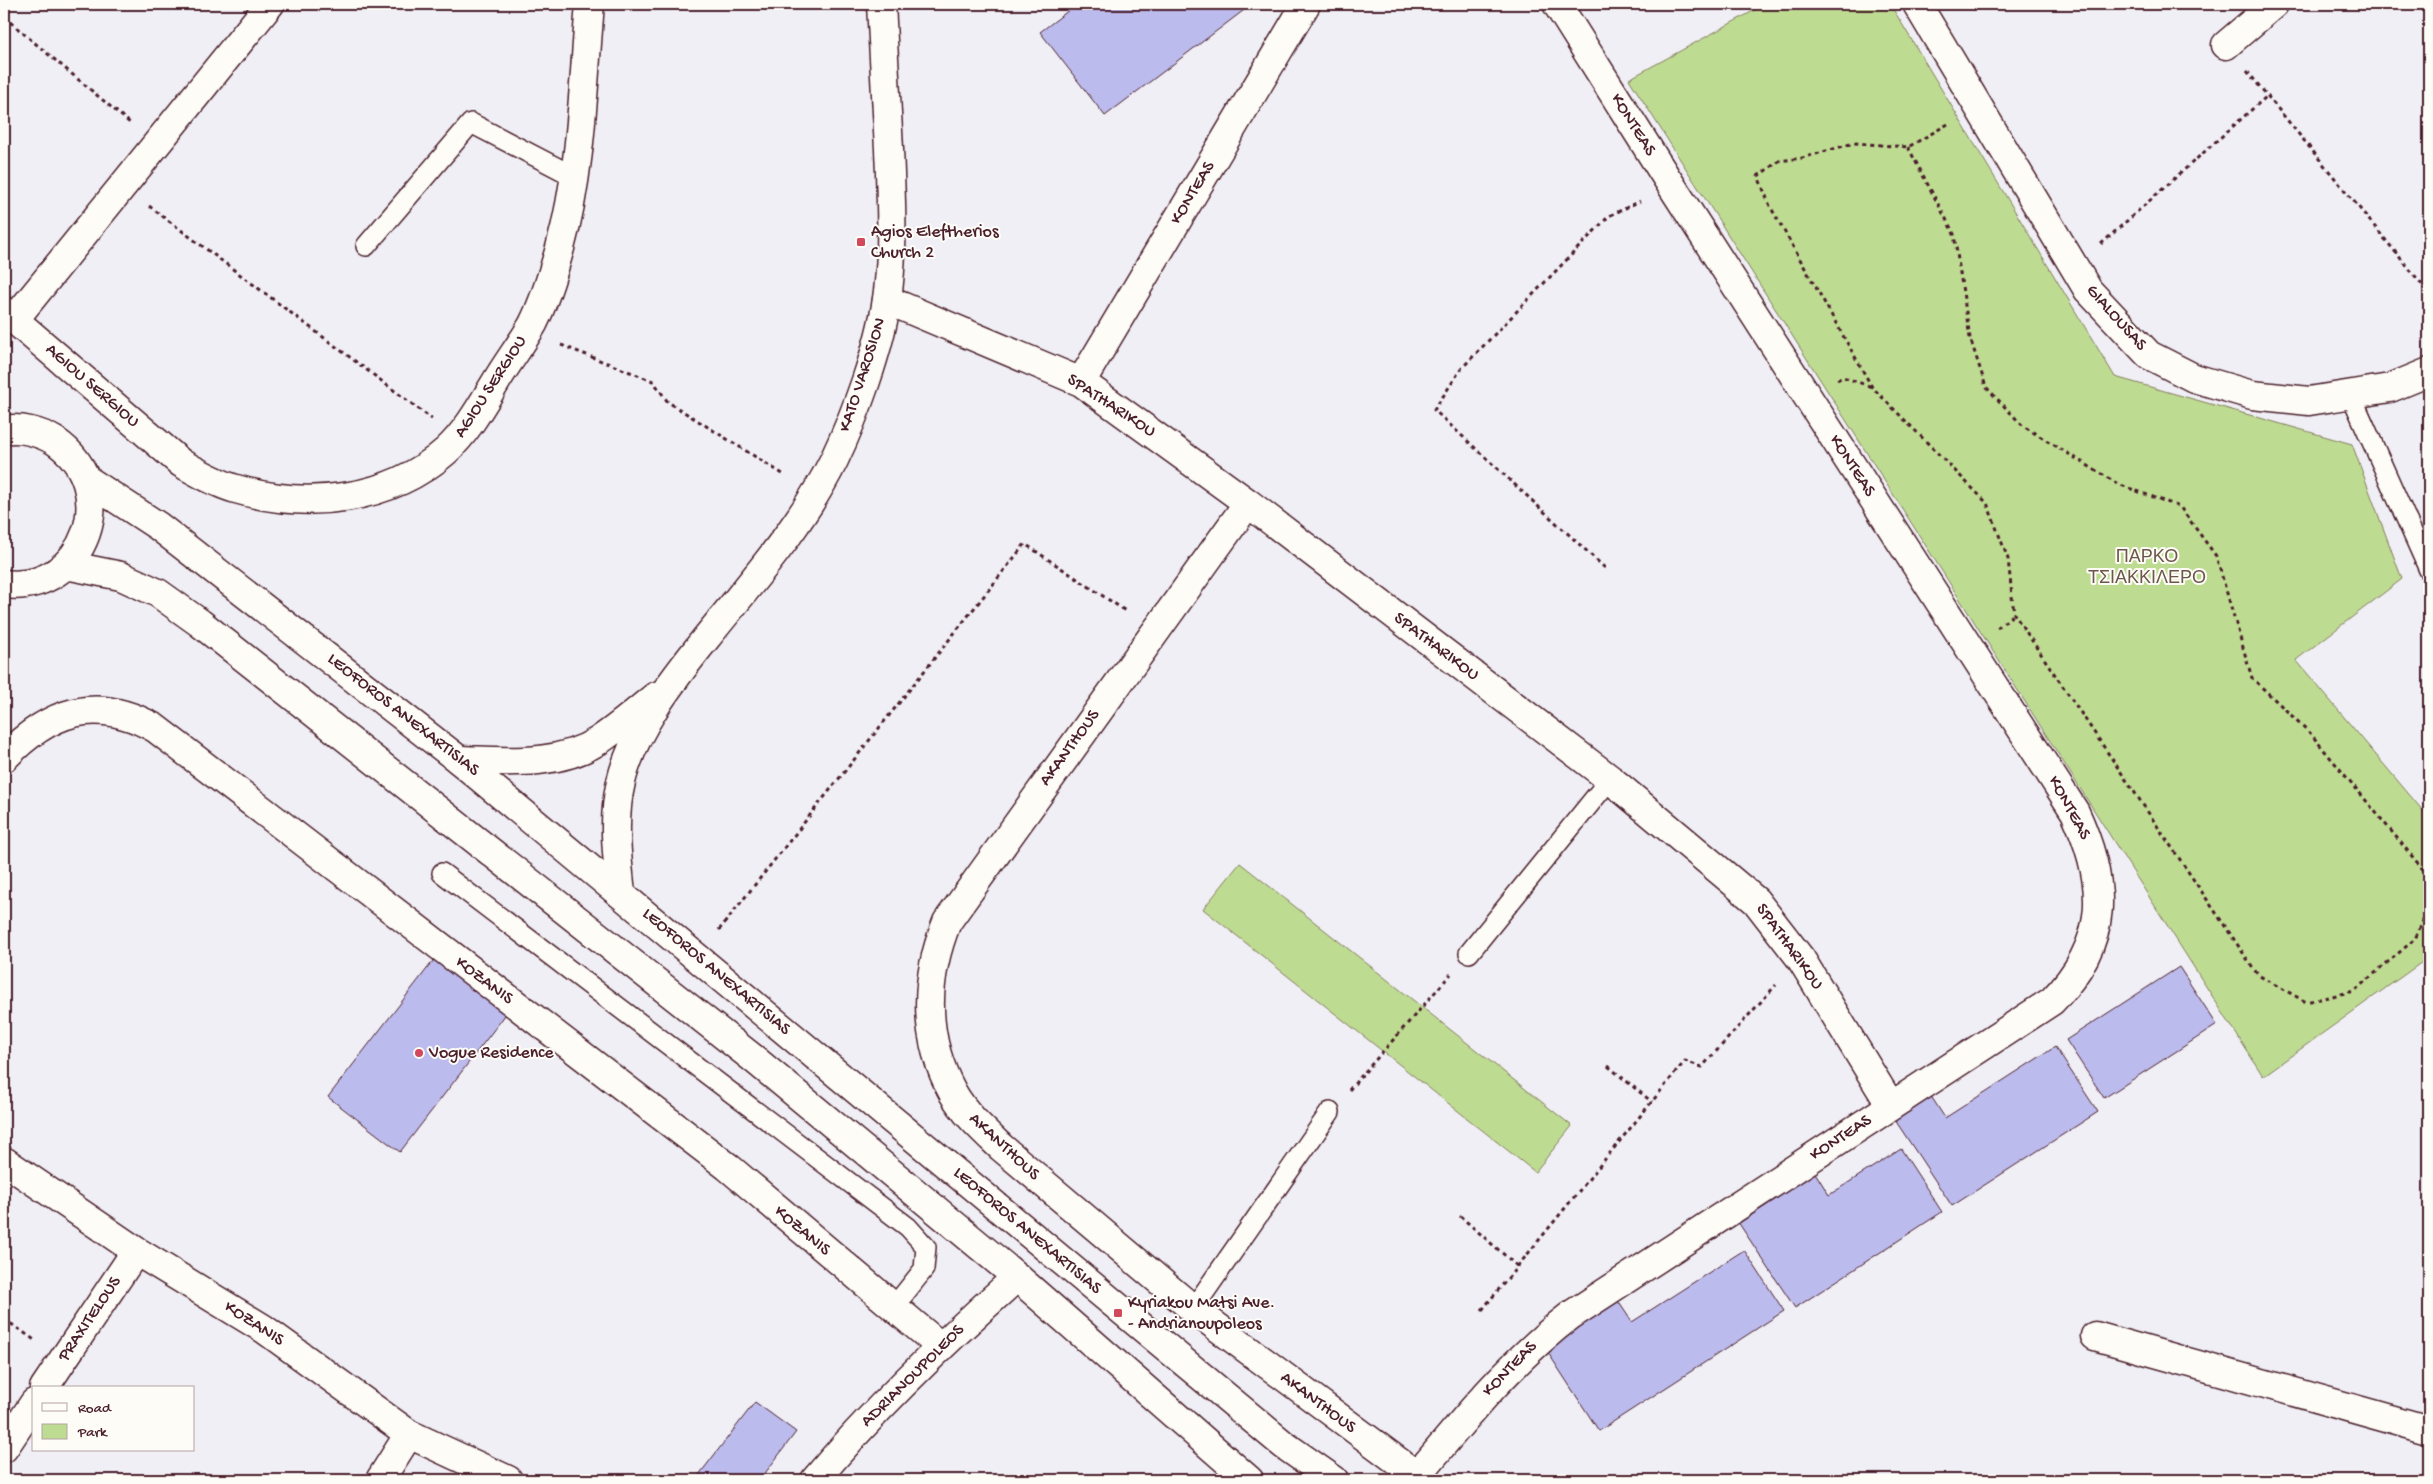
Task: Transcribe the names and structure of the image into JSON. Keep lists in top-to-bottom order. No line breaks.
{"streets":{"street":["KONTEAS","GIALOUSAS","KATO VAROSION","AGIOU SERGIOU","SPATHARIKOU","LEOFOROS ANEXARTISIAS","AKANTHOUS","KOZANIS","PRAXITELOUS","ADRIANOUPOLEOS"]},"crossings":[["KONTEAS","SPATHARIKOU"],["KONTEAS","AKANTHOUS"],["KATO VAROSION","SPATHARIKOU"],["KATO VAROSION","LEOFOROS ANEXARTISIAS"],["SPATHARIKOU","AKANTHOUS"],["KOZANIS","PRAXITELOUS"],["KOZANIS","ADRIANOUPOLEOS"]],"parks":["ΠΑΡΚΟ ΤΣΙΑΚΚΙΛΕΡΟ"],"places":{"transit":["Agios Eleftherios Church 2","Kyriakou Matsi Ave. - Andrianoupoleos"],"other":["Vogue Residence"]},"legend":["Road","Park"]}
